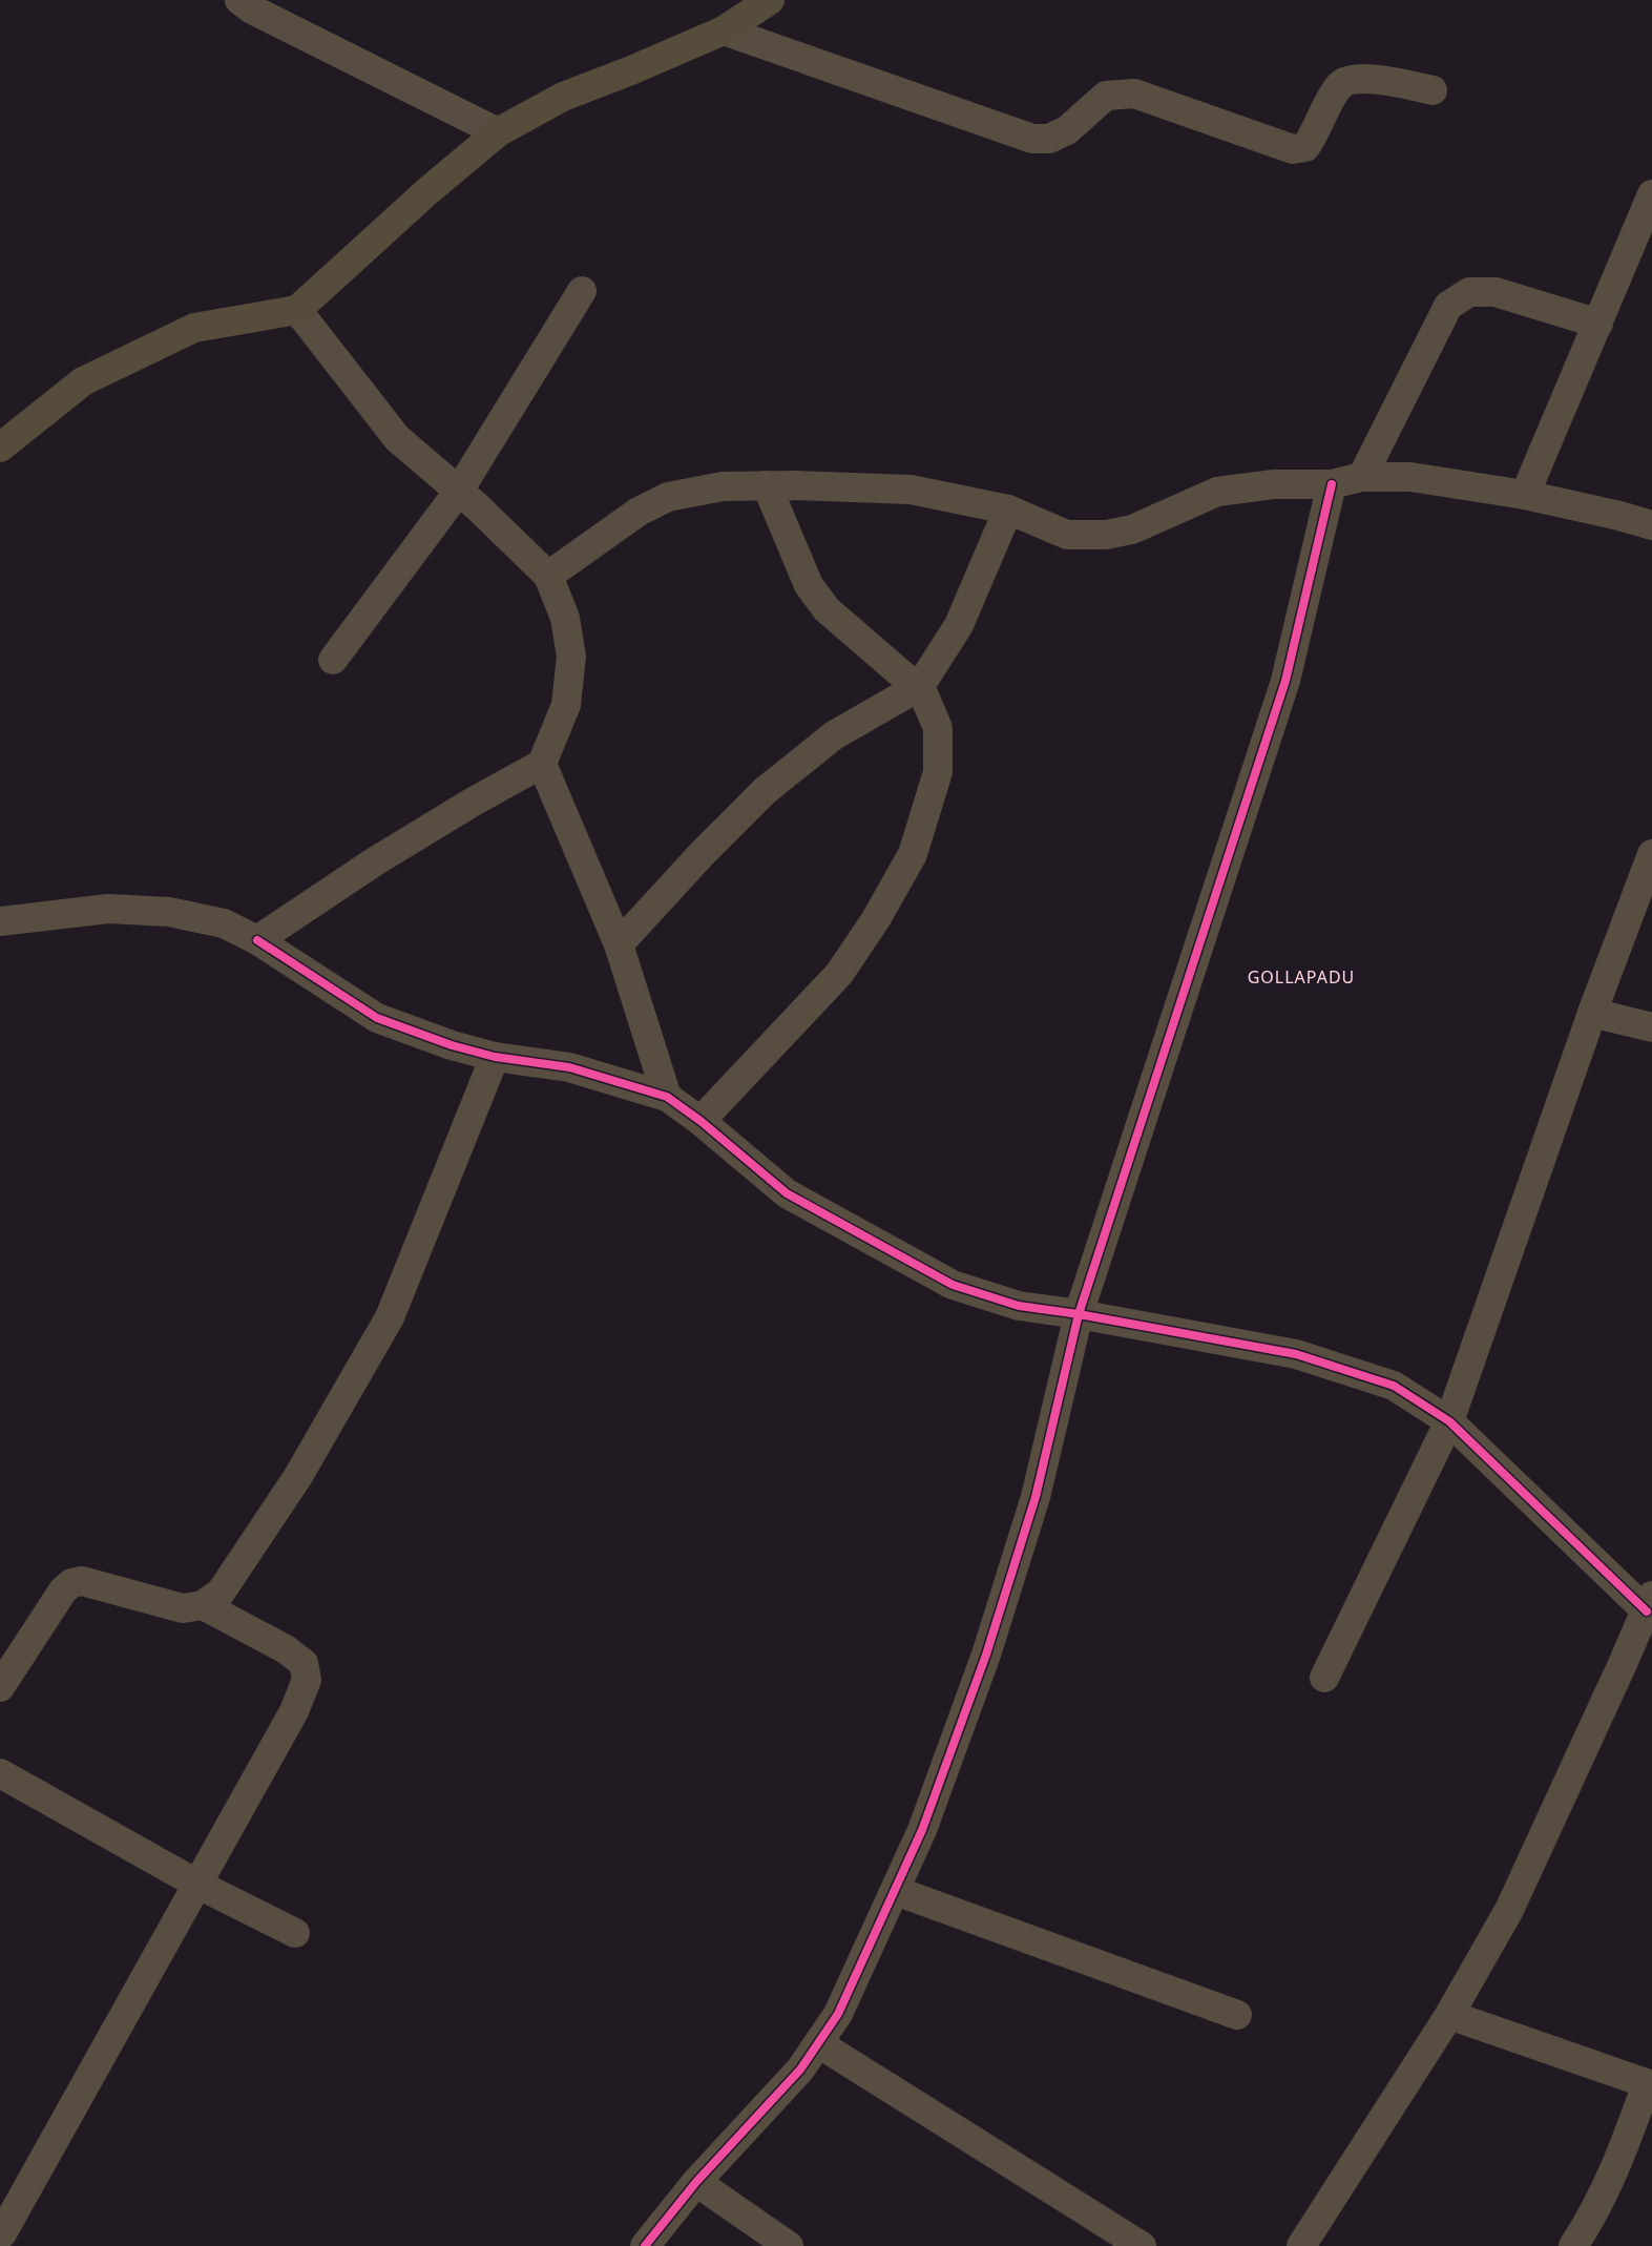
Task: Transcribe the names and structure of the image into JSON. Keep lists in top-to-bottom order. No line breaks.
{"districts":["GOLLAPADU"]}
